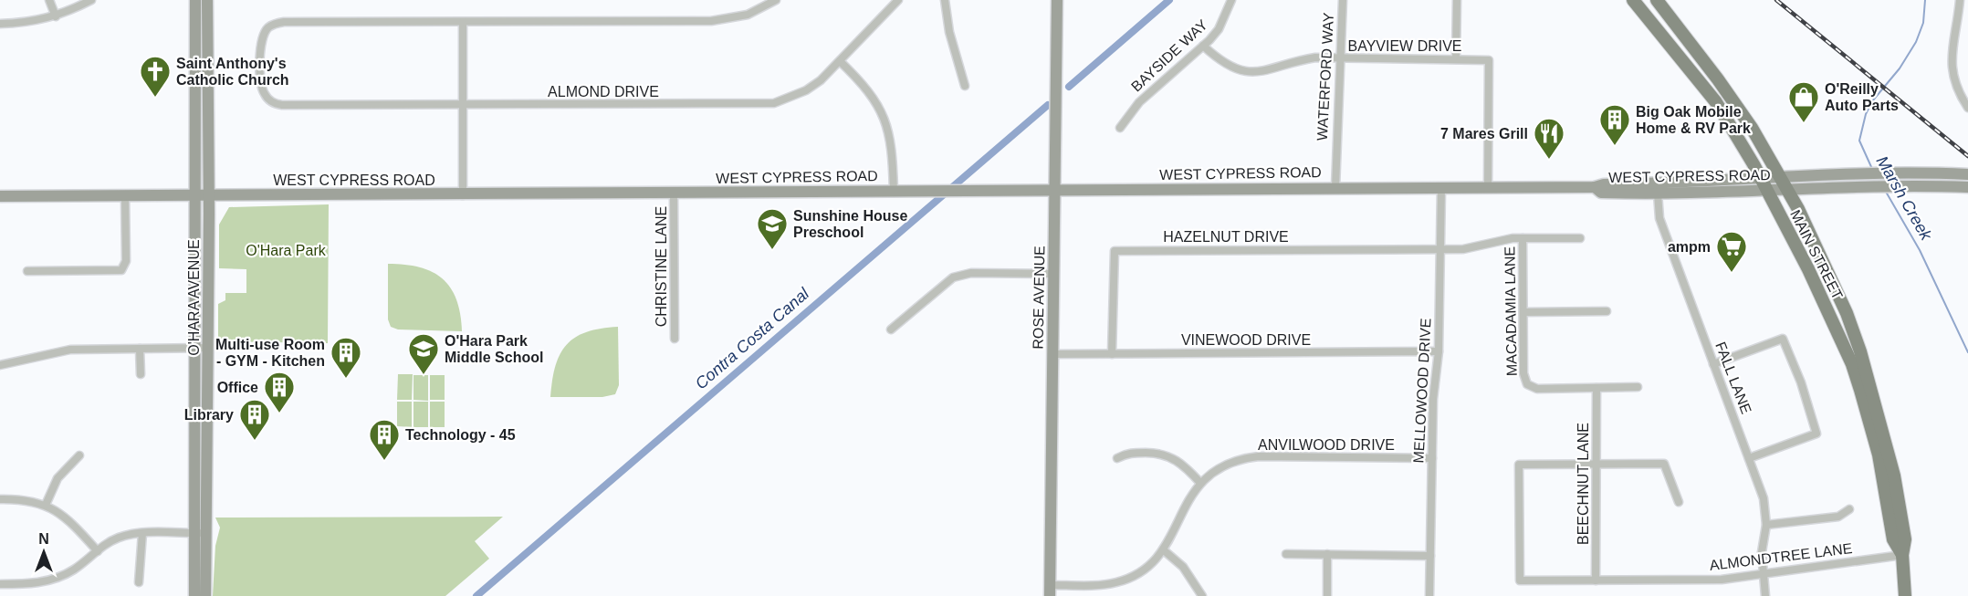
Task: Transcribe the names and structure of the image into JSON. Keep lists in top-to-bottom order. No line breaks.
{"streets":{"main road":["MAIN STREET"],"street":["BAYVIEW DRIVE","BAYSIDE WAY","WATERFORD WAY","ALMOND DRIVE","WEST CYPRESS ROAD","HAZELNUT DRIVE","CHRISTINE LANE","O'HARA AVENUE","ROSE AVENUE","MACADAMIA LANE","VINEWOOD DRIVE","FALL LANE","MELLOWOOD DRIVE","ANVILWOOD DRIVE","BEECHNUT LANE","ALMONDTREE LANE"]},"crossings":[["BAYVIEW DRIVE","BAYSIDE WAY"],["BAYVIEW DRIVE","WATERFORD WAY"],["BAYVIEW DRIVE","WEST CYPRESS ROAD"],["WATERFORD WAY","WEST CYPRESS ROAD"],["WEST CYPRESS ROAD","MAIN STREET"],["WEST CYPRESS ROAD","CHRISTINE LANE"],["WEST CYPRESS ROAD","O'HARA AVENUE"],["WEST CYPRESS ROAD","ROSE AVENUE"],["WEST CYPRESS ROAD","FALL LANE"],["WEST CYPRESS ROAD","MELLOWOOD DRIVE"],["HAZELNUT DRIVE","VINEWOOD DRIVE"],["HAZELNUT DRIVE","MELLOWOOD DRIVE"],["MAIN STREET","ALMONDTREE LANE"],["ROSE AVENUE","VINEWOOD DRIVE"],["ROSE AVENUE","ANVILWOOD DRIVE"],["MACADAMIA LANE","BEECHNUT LANE"],["VINEWOOD DRIVE","MELLOWOOD DRIVE"],["FALL LANE","ALMONDTREE LANE"],["MELLOWOOD DRIVE","ANVILWOOD DRIVE"],["BEECHNUT LANE","ALMONDTREE LANE"]],"water":["Marsh Creek","Contra Costa Canal"],"parks":["O'Hara Park"],"places":{"church":["Saint Anthony's Catholic Church"],"shop":["O'Reilly Auto Parts"],"building":["Big Oak Mobile Home & RV Park","Multi-use Room - GYM - Kitchen","Office","Library","Technology - 45"],"restaurant":["7 Mares Grill"],"school or university":["Sunshine House Preschool","O'Hara Park Middle School"],"supermarket":["ampm"]},"north":"top"}
